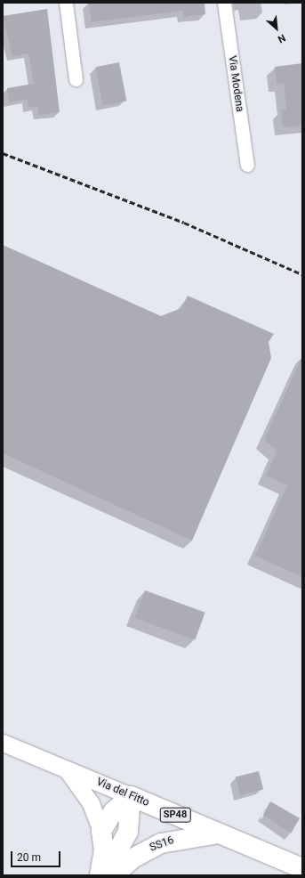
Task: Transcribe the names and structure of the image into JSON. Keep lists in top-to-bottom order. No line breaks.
{"streets":{"main road":["Via del Fitto","SP48","SS16"],"street":["Via Modena"]},"crossings":[["Via del Fitto","SS16"]],"scale_bar":"20 m","north":"bottom right"}
